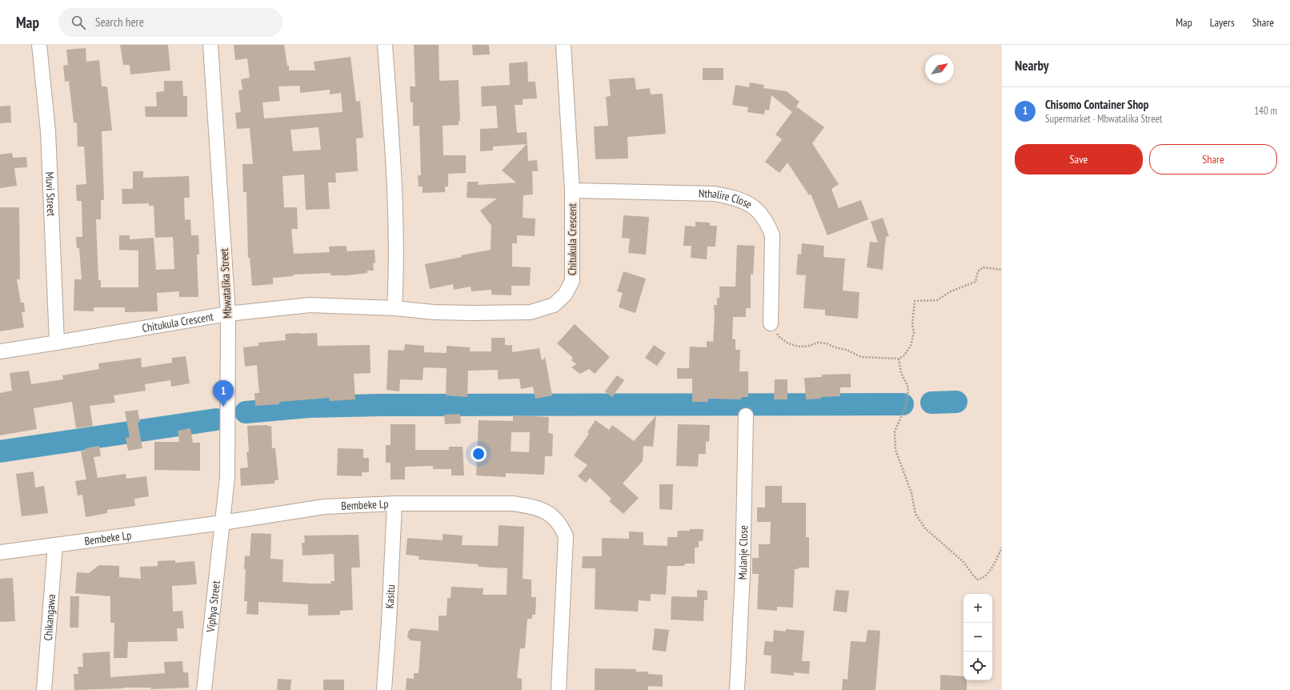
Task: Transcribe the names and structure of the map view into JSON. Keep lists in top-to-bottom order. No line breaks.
{"streets":{"street":["Muvi Street","Nthalire Close","Chitukula Crescent","Mbwatalika Street","Bembeke Lp","Mulanje Close","Kasitu","Viphya Street","Chikangawa"]},"crossings":[["Muvi Street","Chitukula Crescent"],["Nthalire Close","Chitukula Crescent"],["Chitukula Crescent","Mbwatalika Street"],["Mbwatalika Street","Bembeke Lp"],["Mbwatalika Street","Viphya Street"],["Bembeke Lp","Kasitu"],["Bembeke Lp","Viphya Street"],["Bembeke Lp","Chikangawa"]],"north":"top right","page":{"header":"Map","search":"Search here","nav":["Map","Layers","Share"],"heading":"Nearby","list":[{"mark":"1","name":"Chisomo Container Shop","note":"Supermarket · Mbwatalika Street","value":"140 m"}],"buttons":["Save","Share"],"pins":"1","map_buttons":["+","−"]}}
